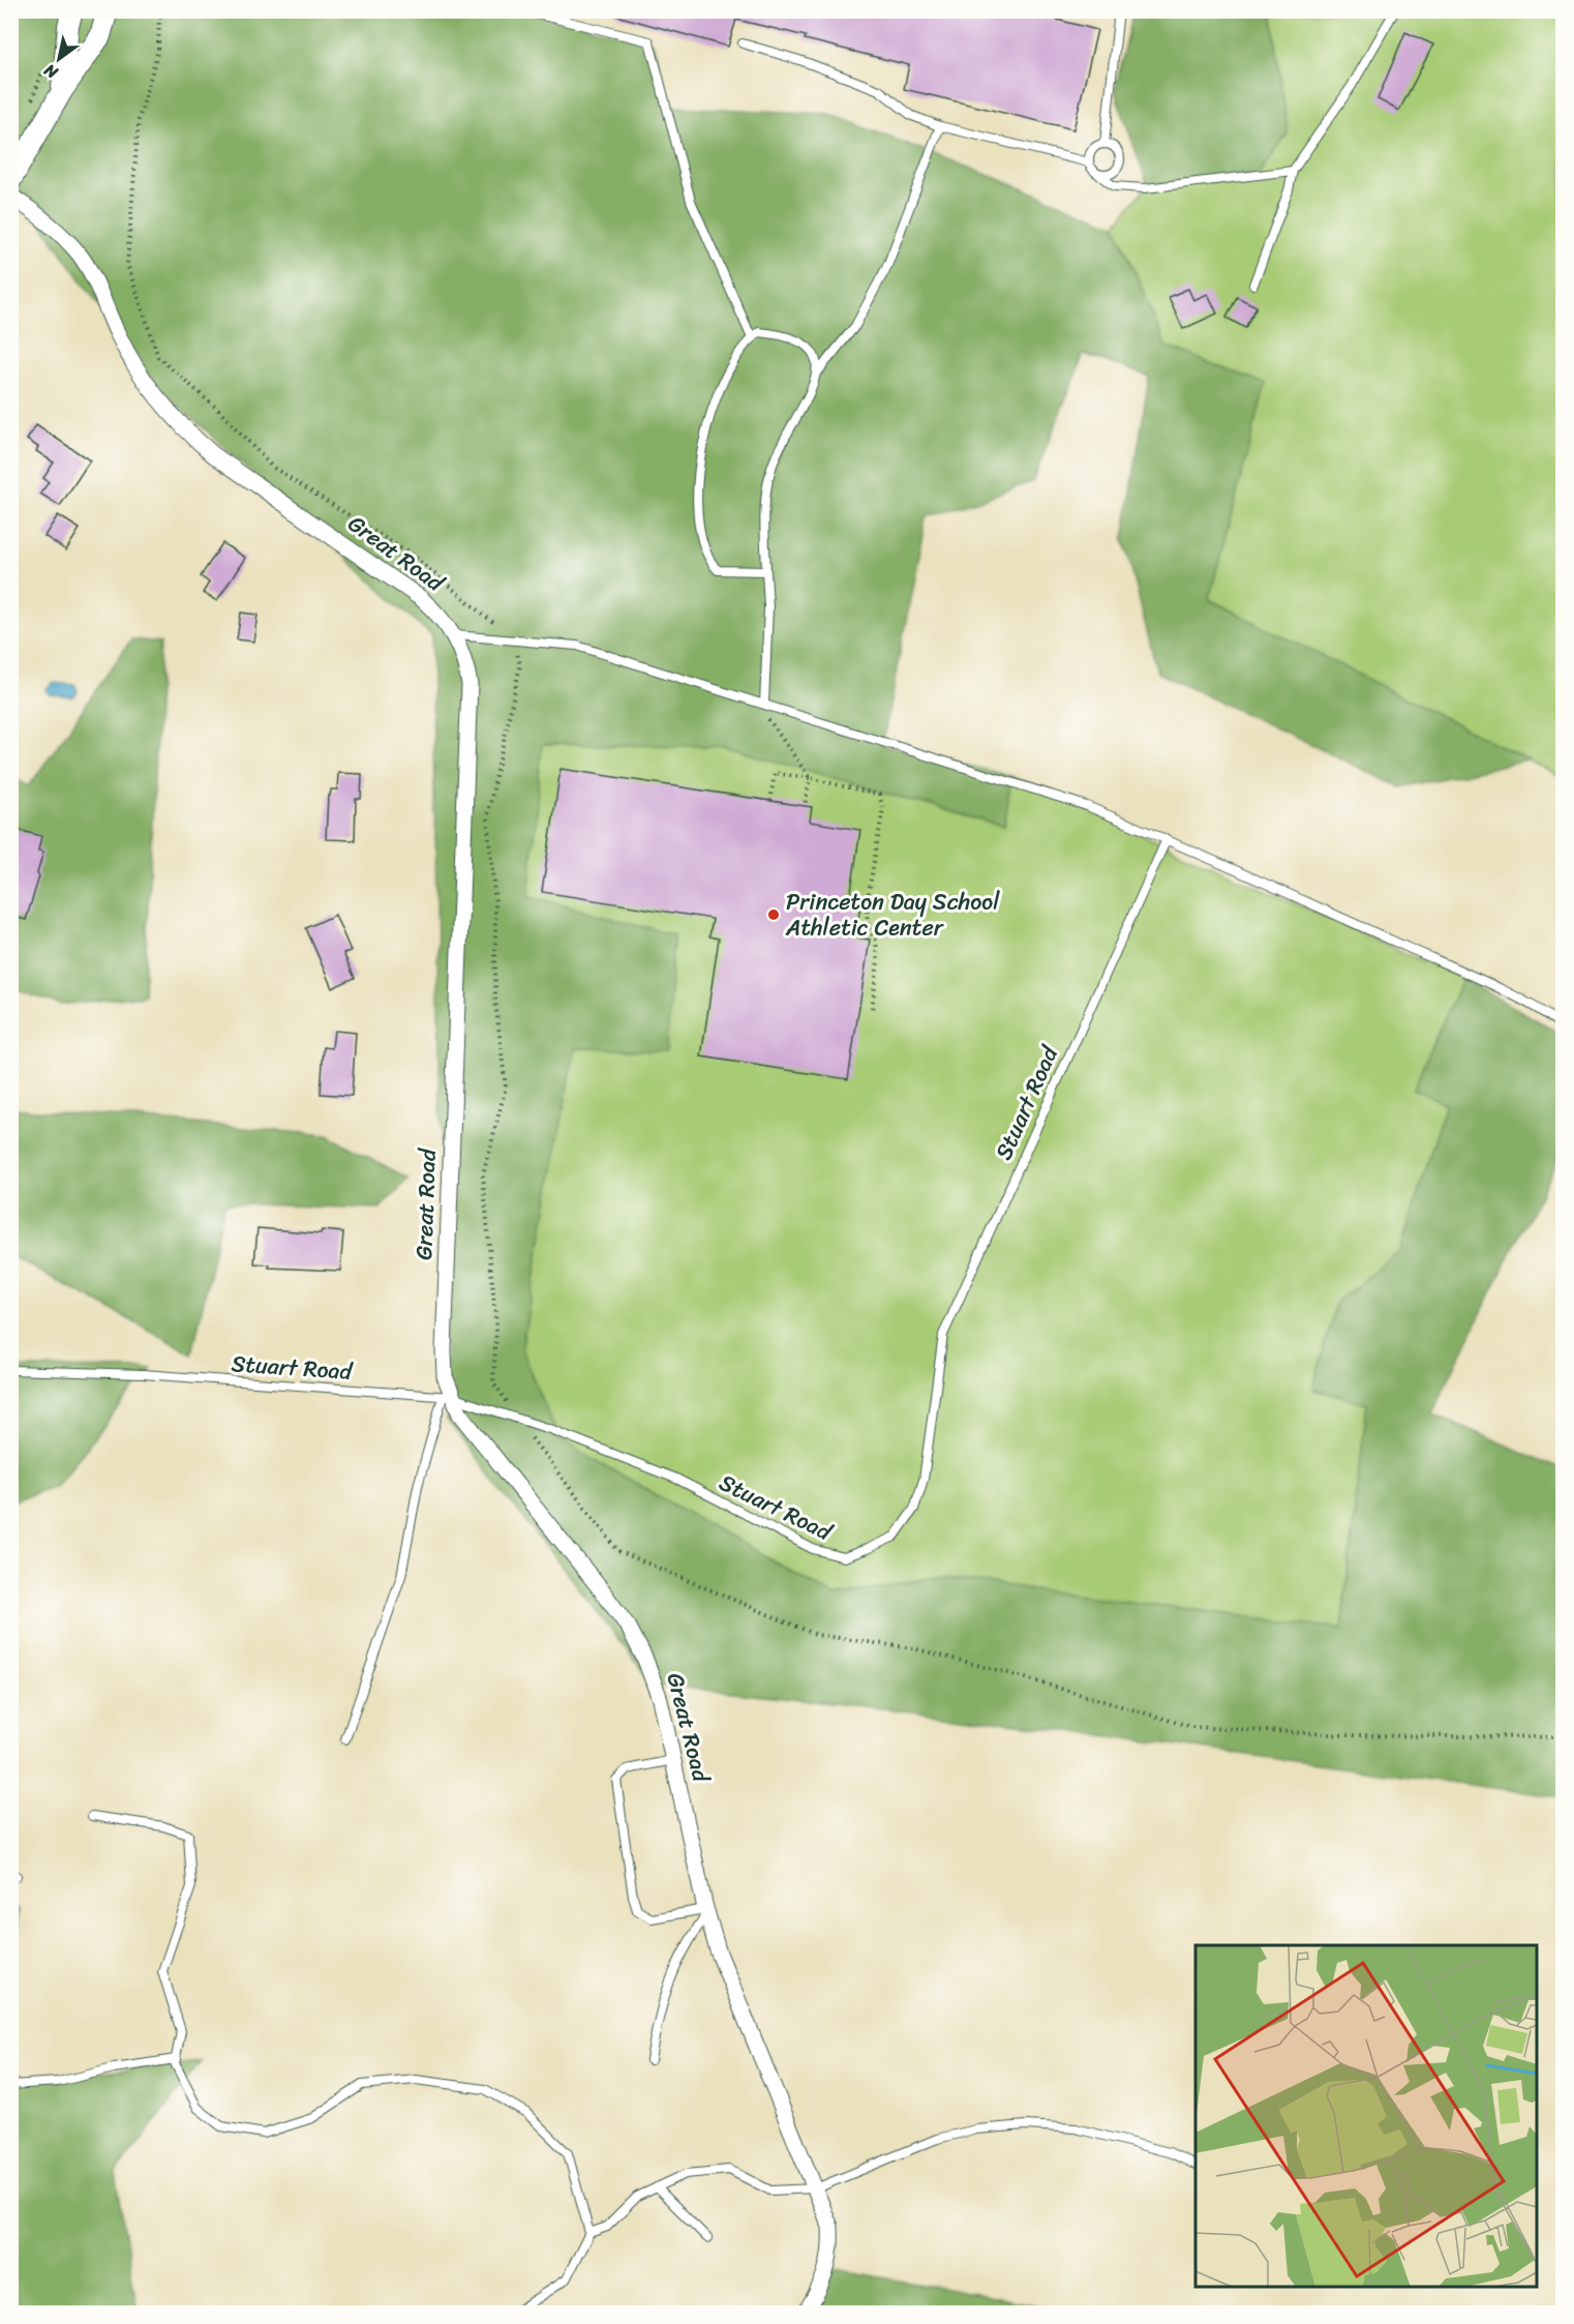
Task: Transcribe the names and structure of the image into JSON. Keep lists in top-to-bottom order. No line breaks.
{"streets":{"street":["Great Road"],"lane":["Stuart Road"]},"crossings":[["Great Road","Stuart Road"]],"places":["Princeton Day School Athletic Center"],"north":"bottom left"}
